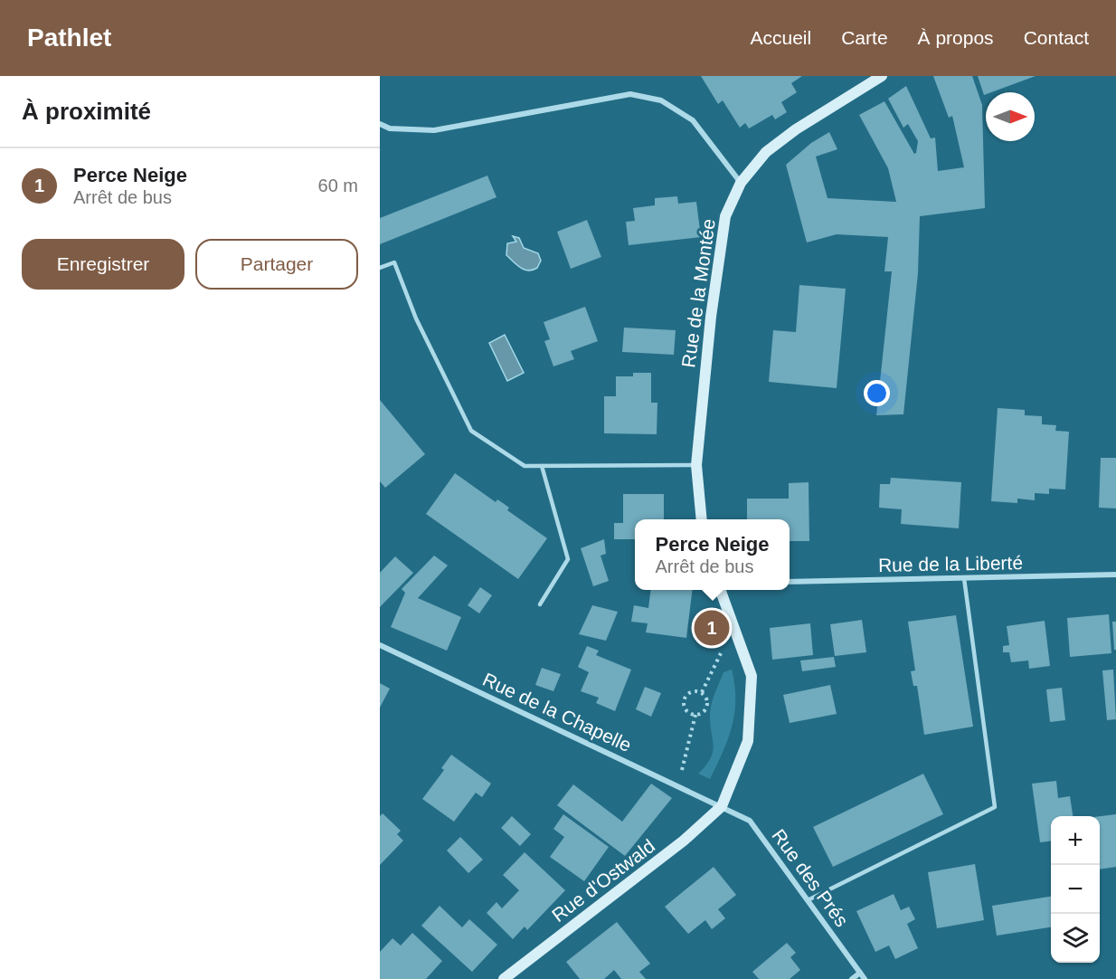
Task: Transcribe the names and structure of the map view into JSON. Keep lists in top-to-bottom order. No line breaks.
{"streets":{"main road":["Rue de la Montée","Rue d'Ostwald"],"street":["Rue de la Liberté","Rue de la Chapelle","Rue des Prés"]},"crossings":[["Rue de la Chapelle","Rue des Prés"],["Rue de la Chapelle","Rue d'Ostwald"],["Rue des Prés","Rue d'Ostwald"]],"north":"right","page":{"header":"Pathlet","nav":["Accueil","Carte","À propos","Contact"],"heading":"À proximité","list":[{"mark":"1","name":"Perce Neige","note":"Arrêt de bus","value":"60 m"}],"buttons":["Enregistrer","Partager"],"popup":["Perce Neige","Arrêt de bus"],"pins":"1","map_buttons":["+","−"]}}
